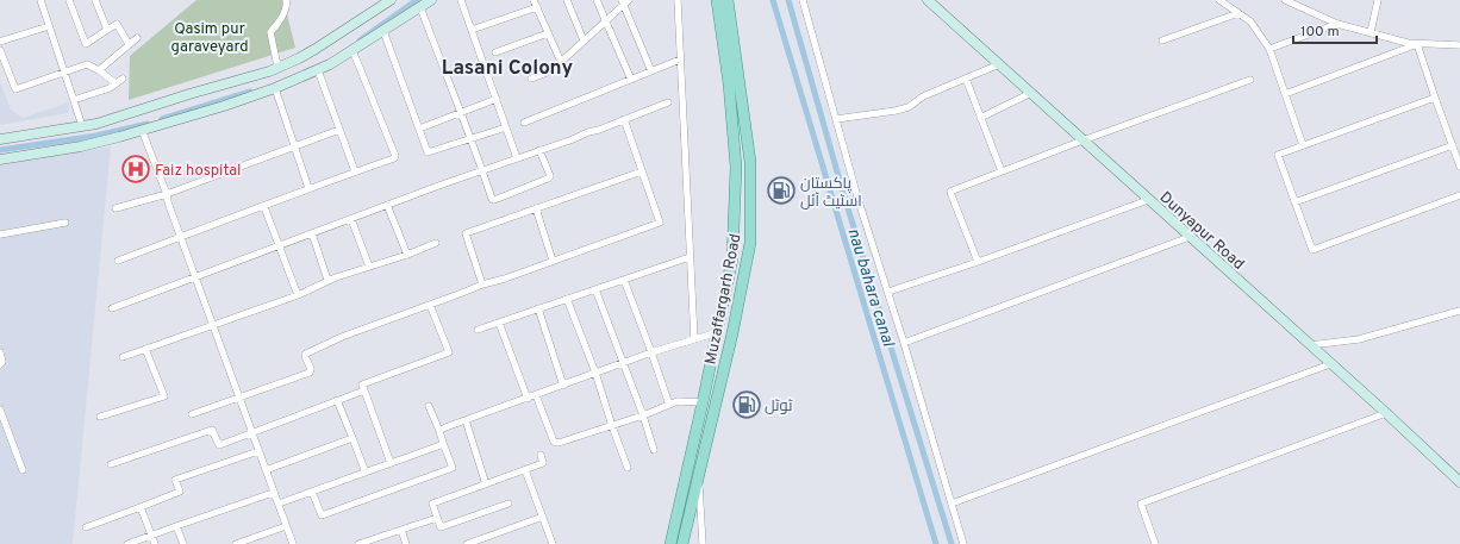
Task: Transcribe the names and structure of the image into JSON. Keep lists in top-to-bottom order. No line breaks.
{"streets":{"main road":["Dunyapur Road","Muzaffargarh Road"]},"districts":["Lasani Colony"],"water":["nau bahara canal"],"parks":["Qasim pur garaveyard"],"places":{"hospital":["Faiz hospital"],"fuel station":["پاکستان اسٹیٹ آئل","ٹوٹل"]},"scale_bar":"100 m"}
